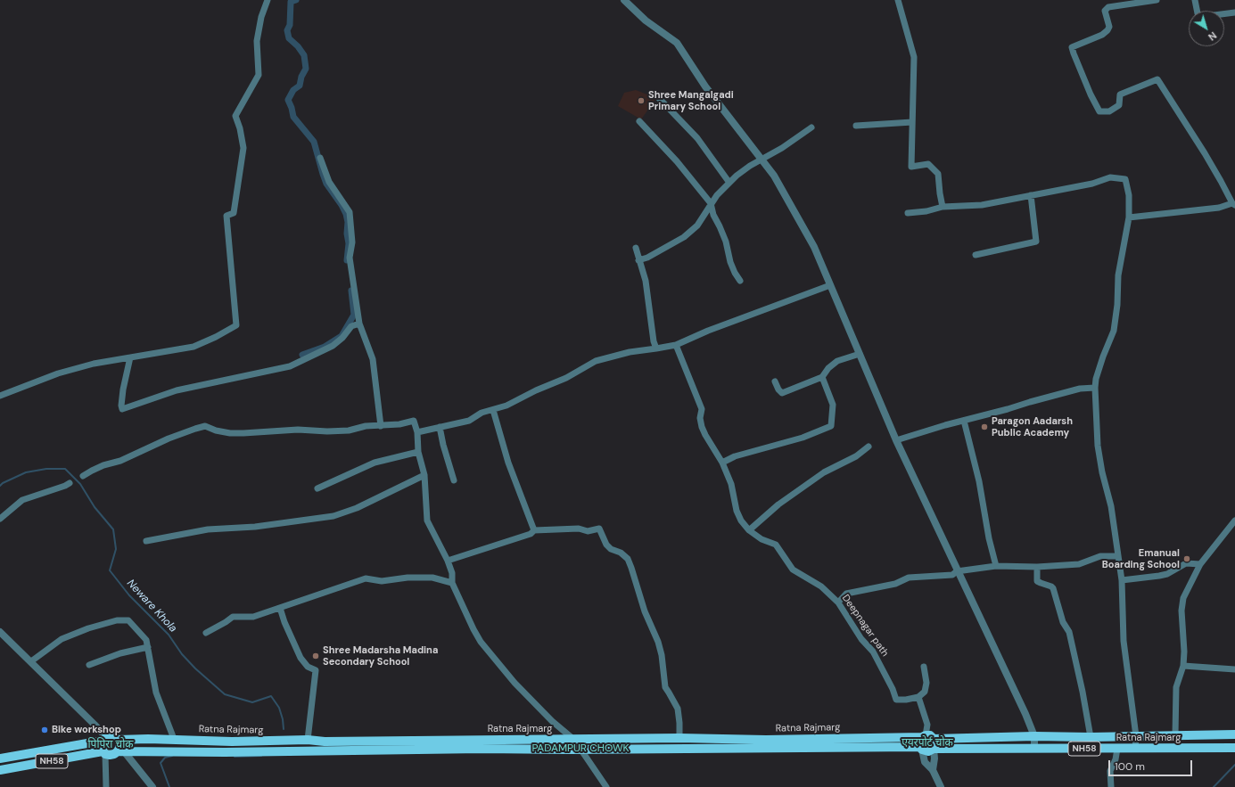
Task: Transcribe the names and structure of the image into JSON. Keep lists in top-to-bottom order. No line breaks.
{"streets":{"main road":["Ratna Rajmarg","NH58"],"street":["Deepnagar path"]},"districts":["एयरपोर्ट चोक","पिपिरा चोक","PADAMPUR CHOWK"],"water":["Neware Khola"],"places":["Shree Mangalgadi Primary School","Paragon Aadarsh Public Academy","Emanual Boarding School","Shree Madarsha Madina Secondary School","Bike workshop"],"scale_bar":"100 m","north":"bottom right"}
